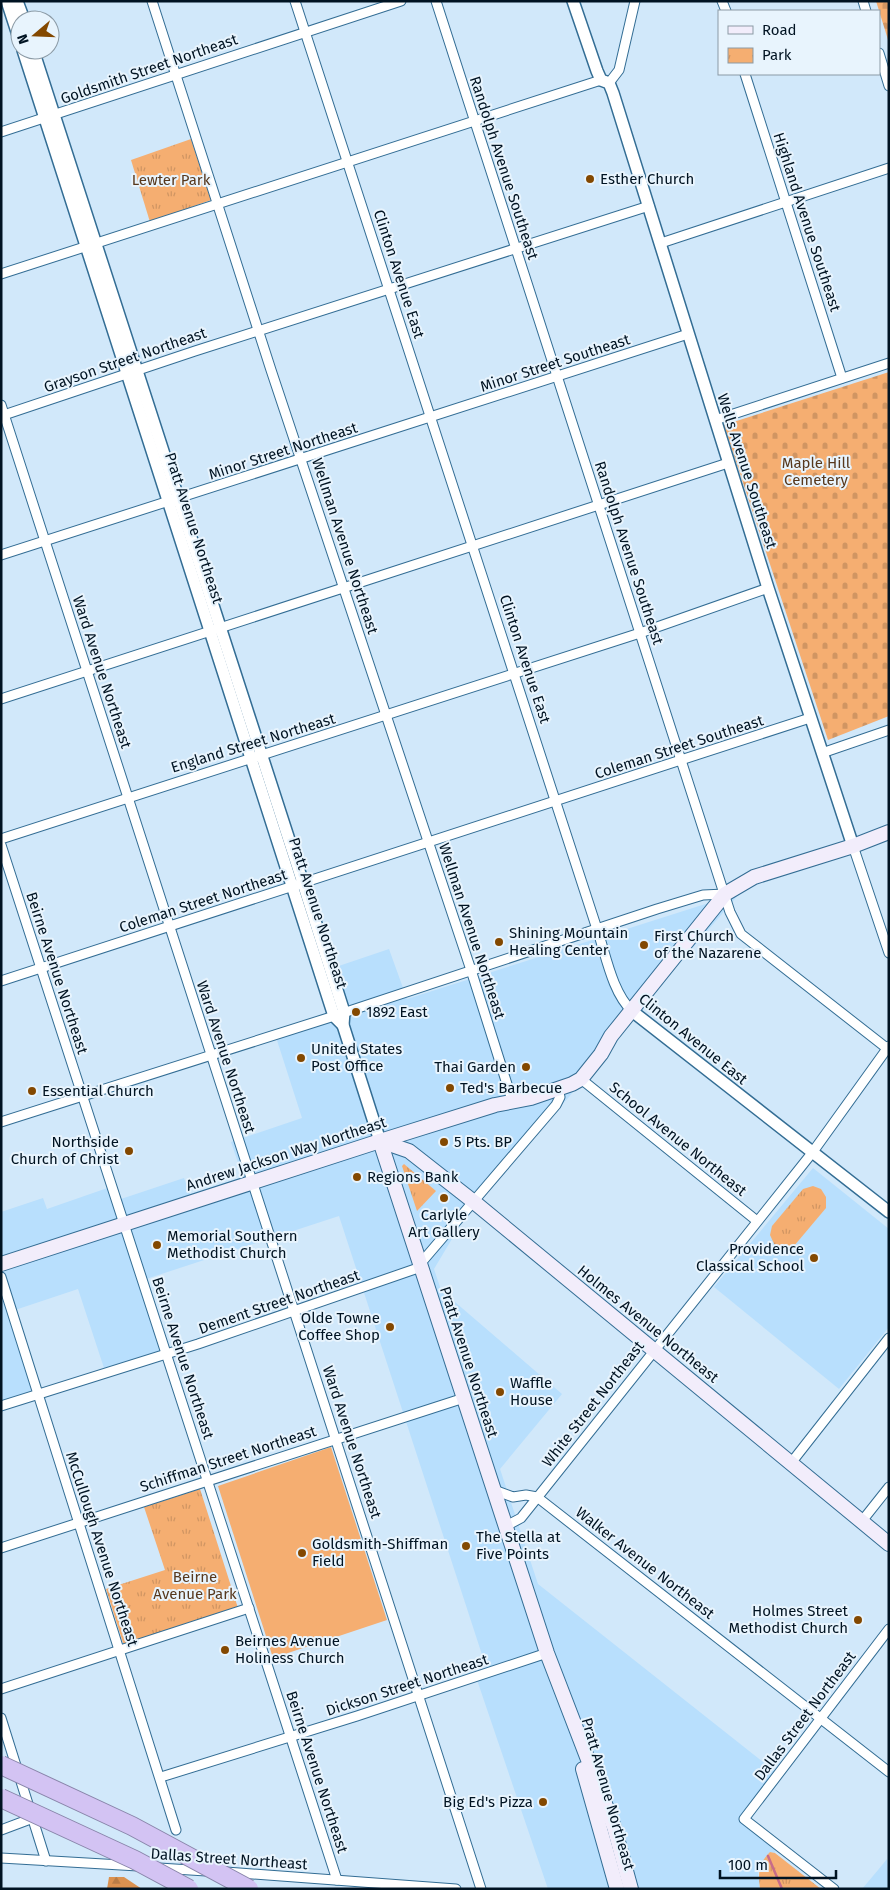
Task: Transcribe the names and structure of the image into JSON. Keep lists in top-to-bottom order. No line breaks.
{"streets":{"main road":["Pratt Avenue Northeast","Andrew Jackson Way Northeast","Holmes Avenue Northeast"],"street":["Goldsmith Street Northeast","Randolph Avenue Southeast","Highland Avenue Southeast","Clinton Avenue East","Grayson Street Northeast","Minor Street Southeast","Minor Street Northeast","Wells Avenue Southeast","Wellman Avenue Northeast","Ward Avenue Northeast","England Street Northeast","Coleman Street Southeast","Coleman Street Northeast","Beirne Avenue Northeast","School Avenue Northeast","Dement Street Northeast","White Street Northeast","Schiffman Street Northeast","McCullough Avenue Northeast","Walker Avenue Northeast","Dickson Street Northeast","Dallas Street Northeast"]},"crossings":[["Goldsmith Street Northeast","Clinton Avenue East"],["Goldsmith Street Northeast","Pratt Avenue Northeast"],["Goldsmith Street Northeast","Wellman Avenue Northeast"],["Randolph Avenue Southeast","Grayson Street Northeast"],["Randolph Avenue Southeast","Minor Street Southeast"],["Randolph Avenue Southeast","England Street Northeast"],["Randolph Avenue Southeast","Coleman Street Southeast"],["Randolph Avenue Southeast","White Street Northeast"],["Clinton Avenue East","Grayson Street Northeast"],["Clinton Avenue East","Minor Street Southeast"],["Clinton Avenue East","Minor Street Northeast"],["Clinton Avenue East","England Street Northeast"],["Clinton Avenue East","Coleman Street Southeast"],["Clinton Avenue East","Coleman Street Northeast"],["Clinton Avenue East","White Street Northeast"],["Grayson Street Northeast","Wells Avenue Southeast"],["Grayson Street Northeast","Pratt Avenue Northeast"],["Grayson Street Northeast","Wellman Avenue Northeast"],["Grayson Street Northeast","Ward Avenue Northeast"],["Minor Street Southeast","Minor Street Northeast"],["Minor Street Southeast","Wells Avenue Southeast"],["Minor Street Northeast","Pratt Avenue Northeast"],["Minor Street Northeast","Wellman Avenue Northeast"],["Minor Street Northeast","Ward Avenue Northeast"],["Wells Avenue Southeast","England Street Northeast"],["Wells Avenue Southeast","Coleman Street Southeast"],["Pratt Avenue Northeast","England Street Northeast"],["Pratt Avenue Northeast","Coleman Street Northeast"],["Pratt Avenue Northeast","Andrew Jackson Way Northeast"],["Pratt Avenue Northeast","Dement Street Northeast"],["Pratt Avenue Northeast","Holmes Avenue Northeast"],["Pratt Avenue Northeast","White Street Northeast"],["Pratt Avenue Northeast","Schiffman Street Northeast"],["Pratt Avenue Northeast","Dickson Street Northeast"],["Wellman Avenue Northeast","England Street Northeast"],["Wellman Avenue Northeast","Coleman Street Northeast"],["Wellman Avenue Northeast","Andrew Jackson Way Northeast"],["Ward Avenue Northeast","England Street Northeast"],["Ward Avenue Northeast","Coleman Street Northeast"],["Ward Avenue Northeast","Andrew Jackson Way Northeast"],["Ward Avenue Northeast","Dement Street Northeast"],["Ward Avenue Northeast","Schiffman Street Northeast"],["Ward Avenue Northeast","Dickson Street Northeast"],["Coleman Street Southeast","Coleman Street Northeast"],["Coleman Street Northeast","Beirne Avenue Northeast"],["Beirne Avenue Northeast","Andrew Jackson Way Northeast"],["Beirne Avenue Northeast","Dement Street Northeast"],["Beirne Avenue Northeast","Schiffman Street Northeast"],["Beirne Avenue Northeast","Dickson Street Northeast"],["Beirne Avenue Northeast","Dallas Street Northeast"],["School Avenue Northeast","Andrew Jackson Way Northeast"],["School Avenue Northeast","White Street Northeast"],["Andrew Jackson Way Northeast","Dement Street Northeast"],["Andrew Jackson Way Northeast","Holmes Avenue Northeast"],["Dement Street Northeast","Holmes Avenue Northeast"],["Dement Street Northeast","McCullough Avenue Northeast"],["Holmes Avenue Northeast","White Street Northeast"],["White Street Northeast","Walker Avenue Northeast"],["Schiffman Street Northeast","McCullough Avenue Northeast"],["McCullough Avenue Northeast","Dickson Street Northeast"],["Walker Avenue Northeast","Dallas Street Northeast"]],"parks":["Lewter Park","Maple Hill Cemetery","Beirne Avenue Park"],"places":["Esther Church","Shining Mountain Healing Center","First Church of the Nazarene","1892 East","United States Post Office","Thai Garden","Ted's Barbecue","Essential Church","5 Pts. BP","Northside Church of Christ","Regions Bank","Carlyle Art Gallery","Memorial Southern Methodist Church","Providence Classical School","Olde Towne Coffee Shop","Waffle House","The Stella at Five Points","Goldsmith-Shiffman Field","Holmes Street Methodist Church","Beirnes Avenue Holiness Church","Big Ed's Pizza"],"legend":["Road","Park"],"scale_bar":"100 m","north":"left"}
